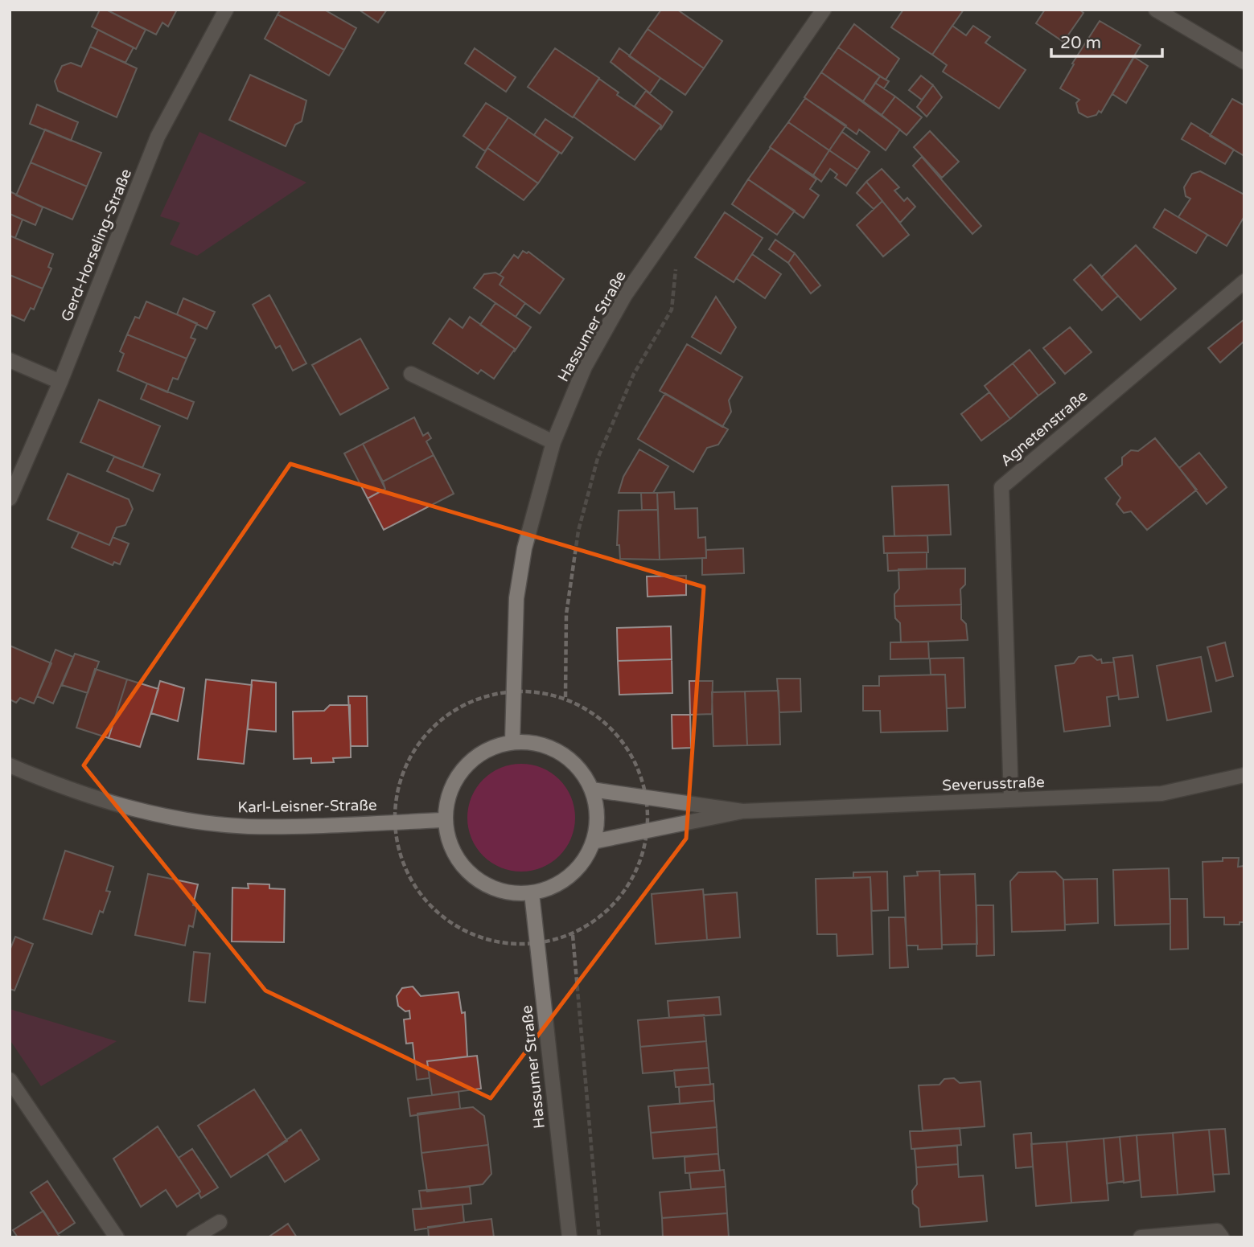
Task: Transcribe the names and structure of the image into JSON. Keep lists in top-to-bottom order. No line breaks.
{"streets":{"street":["Gerd-Horseling-Straße","Hassumer Straße","Agnetenstraße","Severusstraße","Karl-Leisner-Straße"]},"crossings":[["Hassumer Straße","Severusstraße"],["Hassumer Straße","Karl-Leisner-Straße"],["Agnetenstraße","Severusstraße"],["Severusstraße","Karl-Leisner-Straße"]],"scale_bar":"20 m"}
